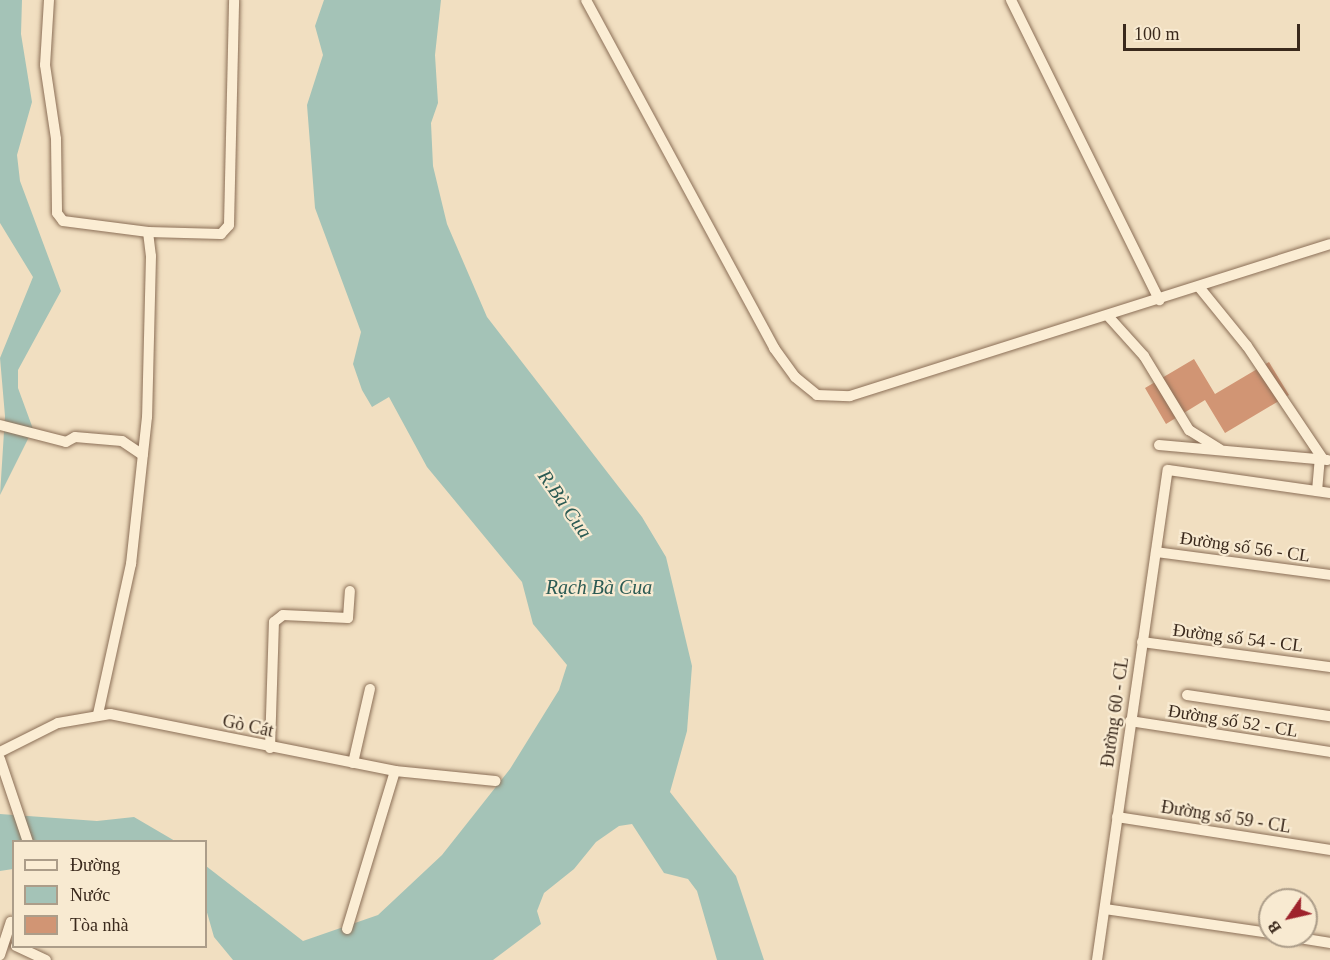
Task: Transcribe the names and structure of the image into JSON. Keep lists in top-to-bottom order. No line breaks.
{"streets":{"street":["Đường số 56 - CL","Đường số 54 - CL","Đường 60 - CL","Đường số 52 - CL","Gò Cát","Đường số 59 - CL"]},"crossings":[["Đường số 56 - CL","Đường 60 - CL"],["Đường số 54 - CL","Đường 60 - CL"],["Đường 60 - CL","Đường số 52 - CL"],["Đường 60 - CL","Đường số 59 - CL"]],"water":["R.Bà Cua","Rạch Bà Cua"],"legend":["Đường","Nước","Tòa nhà"],"scale_bar":"100 m","north":"bottom left"}
